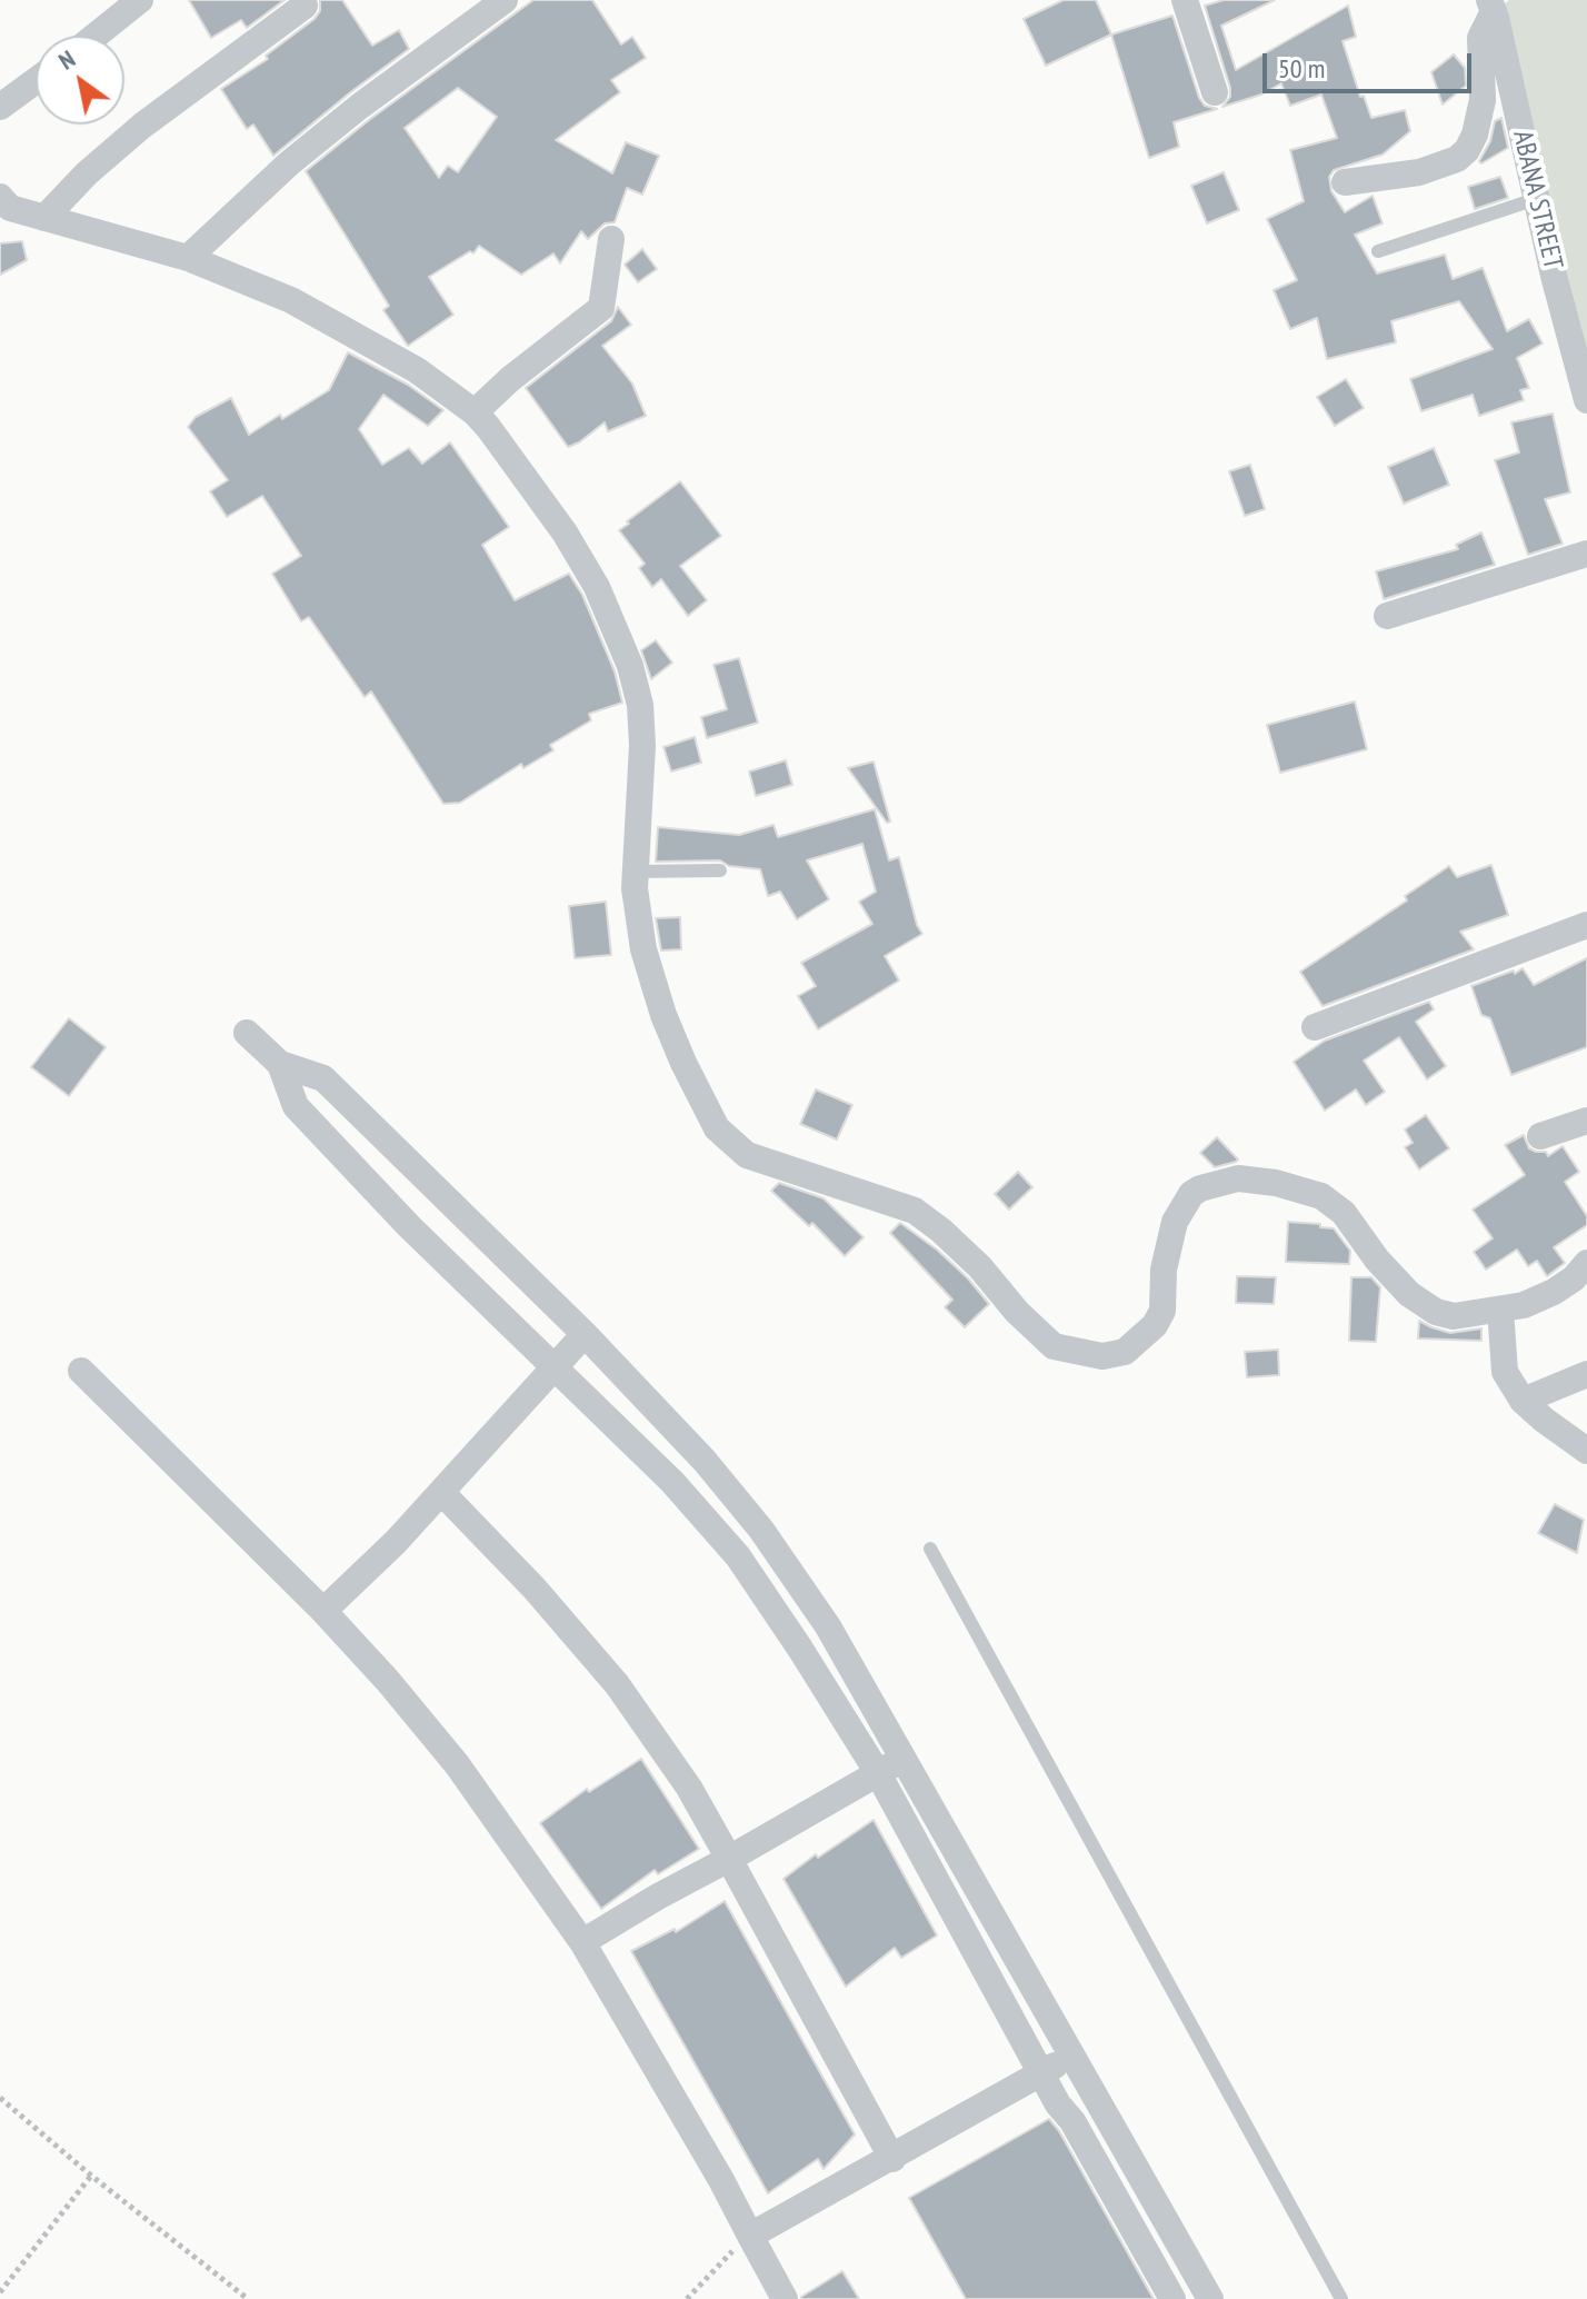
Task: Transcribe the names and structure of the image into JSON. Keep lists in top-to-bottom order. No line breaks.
{"streets":{"street":["ABANA STREET"]},"scale_bar":"50 m","north":"top left"}
